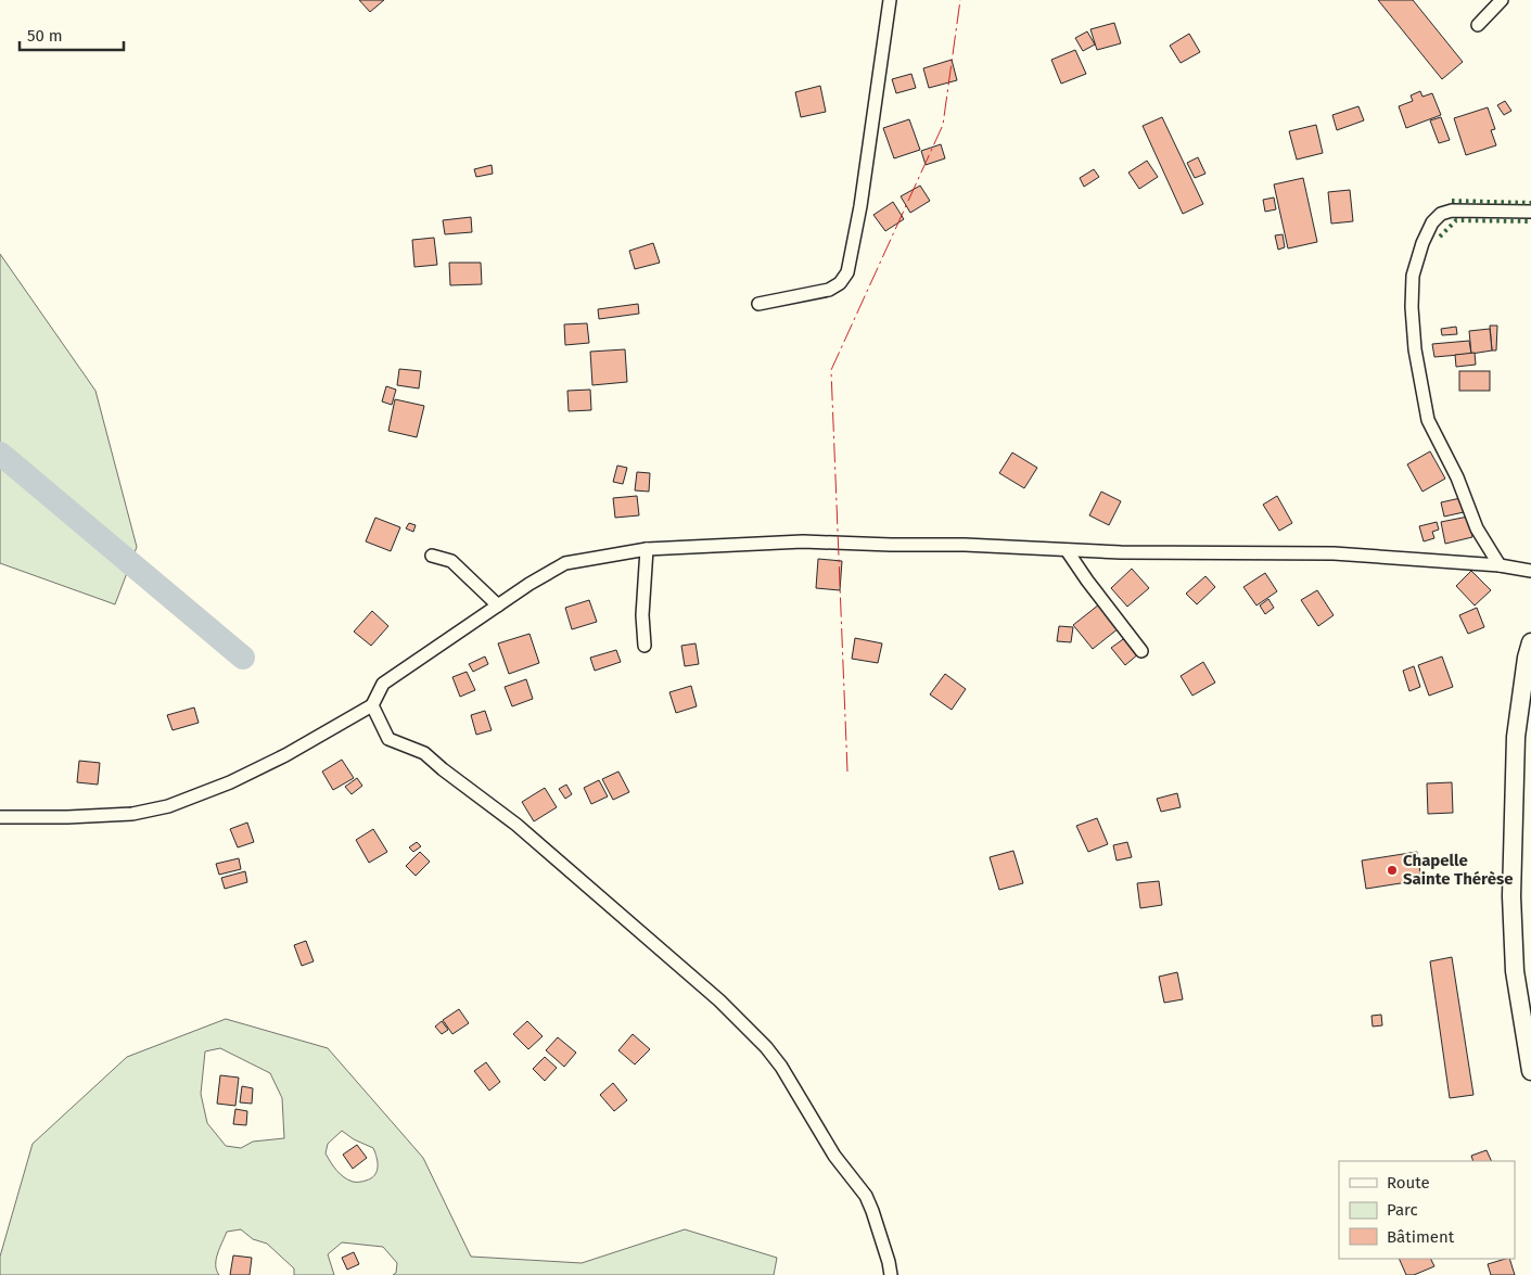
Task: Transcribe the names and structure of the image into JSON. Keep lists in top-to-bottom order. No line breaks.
{"places":["Chapelle Sainte Thérèse"],"legend":["Route","Parc","Bâtiment"],"scale_bar":"50 m"}
